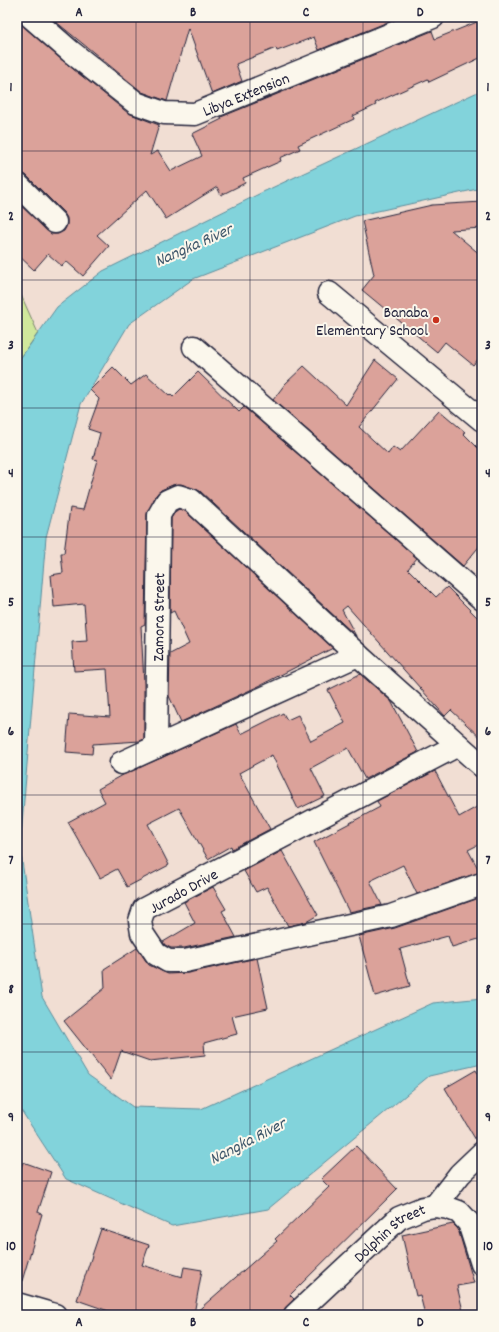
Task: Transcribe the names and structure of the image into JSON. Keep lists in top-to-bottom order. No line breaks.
{"streets":{"street":["Libya Extension","Zamora Street","Jurado Drive","Dolphin Street"]},"water":["Nangka River"],"places":["Banaba Elementary School"],"grid":{"columns":["A","B","C","D"],"rows":["1","2","3","4","5","6","7","8","9","10"]}}
